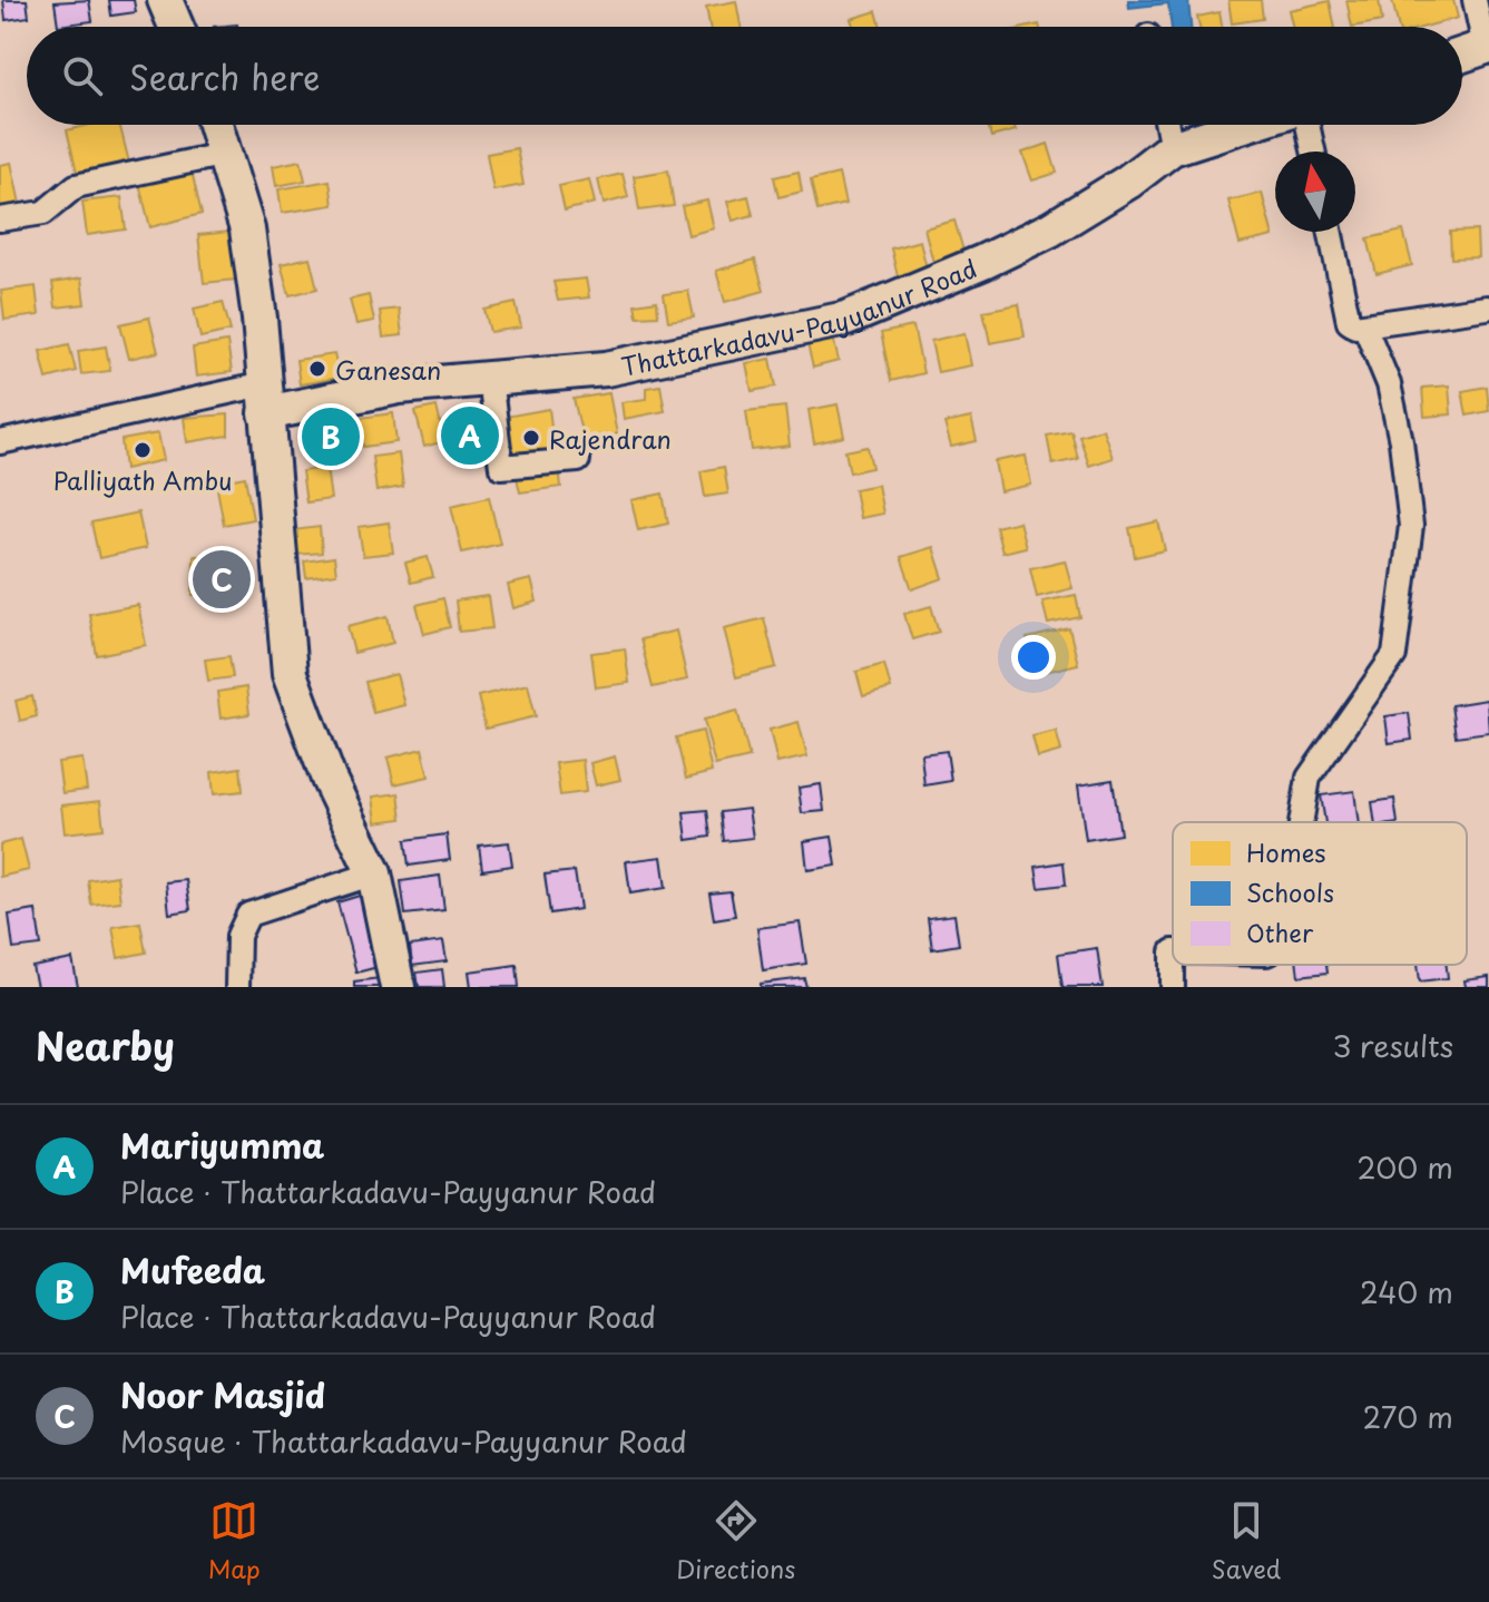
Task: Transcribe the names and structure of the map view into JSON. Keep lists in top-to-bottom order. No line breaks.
{"streets":{"main road":["Thattarkadavu-Payyanur Road"]},"places":["Ganesan","Rajendran","Palliyath Ambu"],"legend":["Homes","Schools","Other"],"north":"top","page":{"search":"Search here","pins":["A","B","C"],"heading":["Nearby","3 results"],"list":[{"mark":"A","name":"Mariyumma","note":"Place · Thattarkadavu-Payyanur Road","value":"200 m"},{"mark":"B","name":"Mufeeda","note":"Place · Thattarkadavu-Payyanur Road","value":"240 m"},{"mark":"C","name":"Noor Masjid","note":"Mosque · Thattarkadavu-Payyanur Road","value":"270 m"}],"nav":["Map","Directions","Saved"]}}
